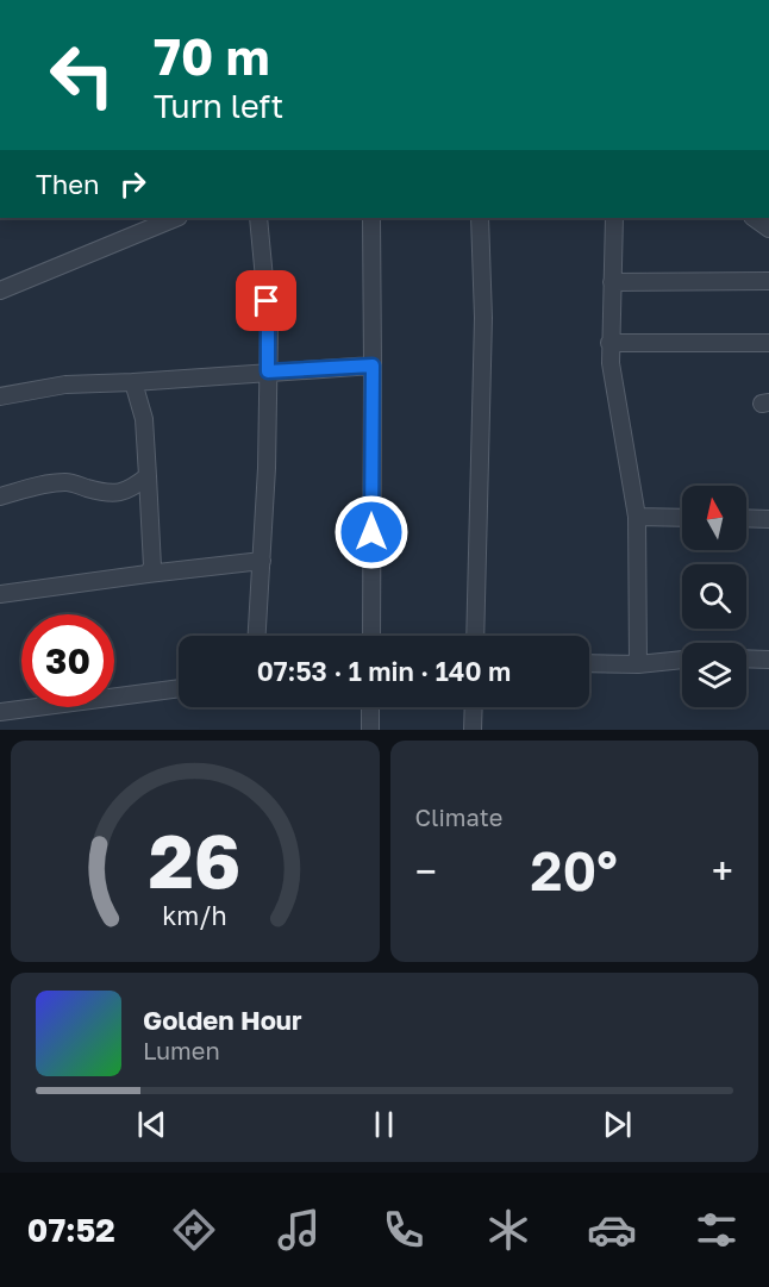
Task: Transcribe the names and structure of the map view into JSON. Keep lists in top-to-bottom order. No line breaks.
{"north":"top","page":{"turn":["70 m","Turn left"],"then":"Then","limit":"30","trip":"07:53 · 1 min · 140 m","tile":"Climate","heat":["−","20°","+"],"song":["Golden Hour","Lumen"],"tabs":"07:52","gauge":["26","km/h"]}}
